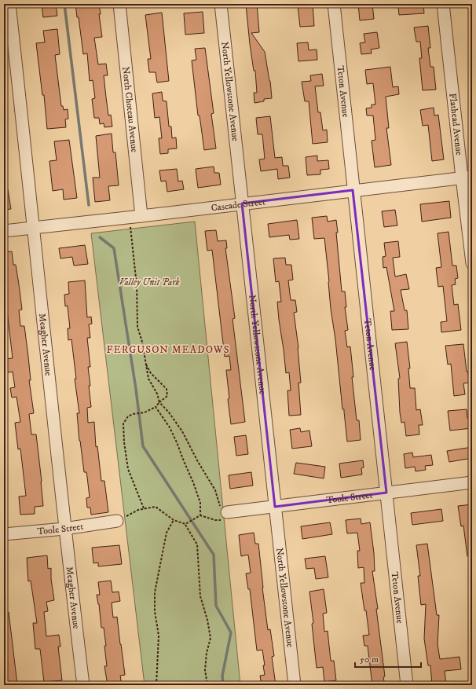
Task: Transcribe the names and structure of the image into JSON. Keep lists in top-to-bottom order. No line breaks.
{"streets":{"street":["North Yellowstone Avenue","Teton Avenue","North Choteau Avenue","Flathead Avenue","Cascade Street","Meagher Avenue","Toole Street"]},"crossings":[["North Yellowstone Avenue","Cascade Street"],["North Yellowstone Avenue","Toole Street"],["Teton Avenue","Cascade Street"],["Teton Avenue","Toole Street"],["North Choteau Avenue","Cascade Street"],["Flathead Avenue","Cascade Street"],["Cascade Street","Meagher Avenue"],["Meagher Avenue","Toole Street"]],"districts":["FERGUSON MEADOWS"],"parks":["Valley Unit Park"],"scale_bar":"50 m"}
